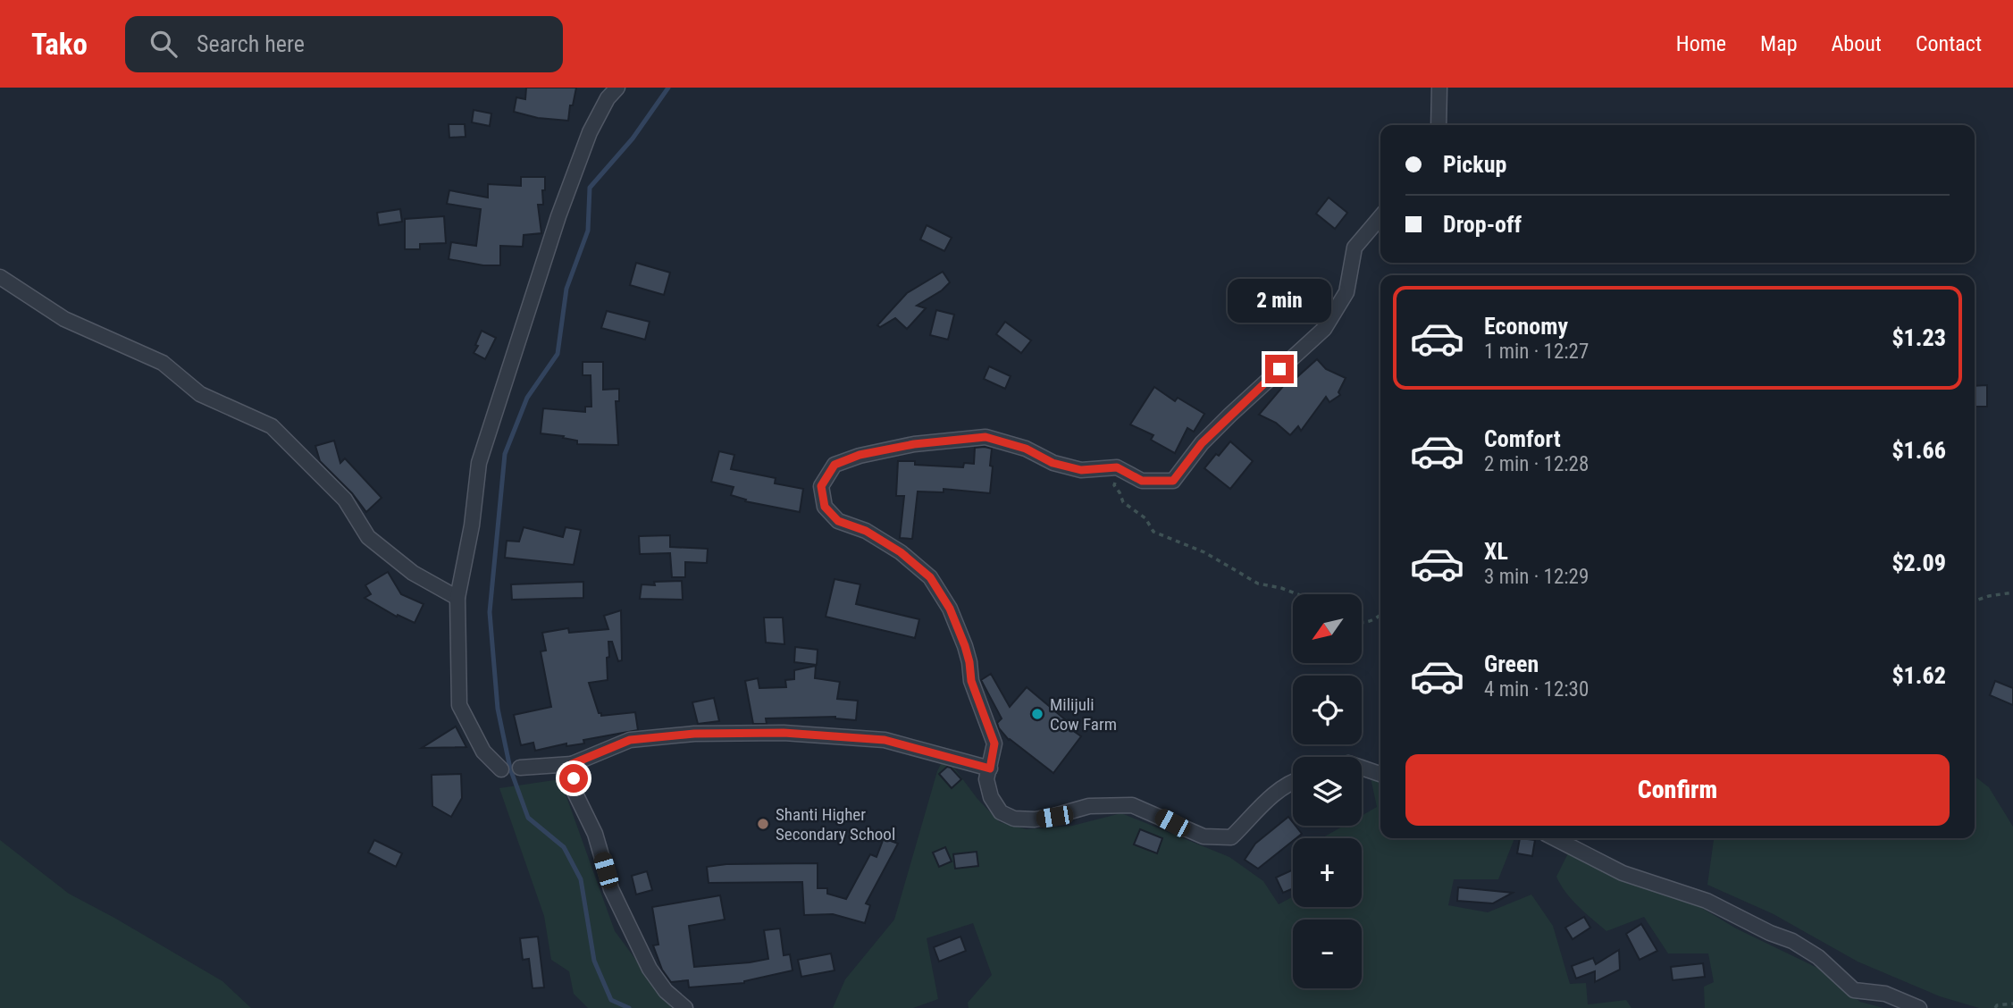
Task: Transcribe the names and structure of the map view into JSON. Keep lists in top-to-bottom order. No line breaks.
{"places":["Milijuli Cow Farm","Shanti Higher Secondary School"],"north":"bottom left","page":{"header":"Tako","search":"Search here","nav":["Home","Map","About","Contact"],"banner":["Pickup","Drop-off"],"bubble":"2 min","list":[{"name":"Economy","note":"1 min · 12:27","value":"$1.23"},{"name":"Comfort","note":"2 min · 12:28","value":"$1.66"},{"name":"XL","note":"3 min · 12:29","value":"$2.09"},{"name":"Green","note":"4 min · 12:30","value":"$1.62"}],"map_buttons":["+","−"],"buttons":"Confirm"}}
